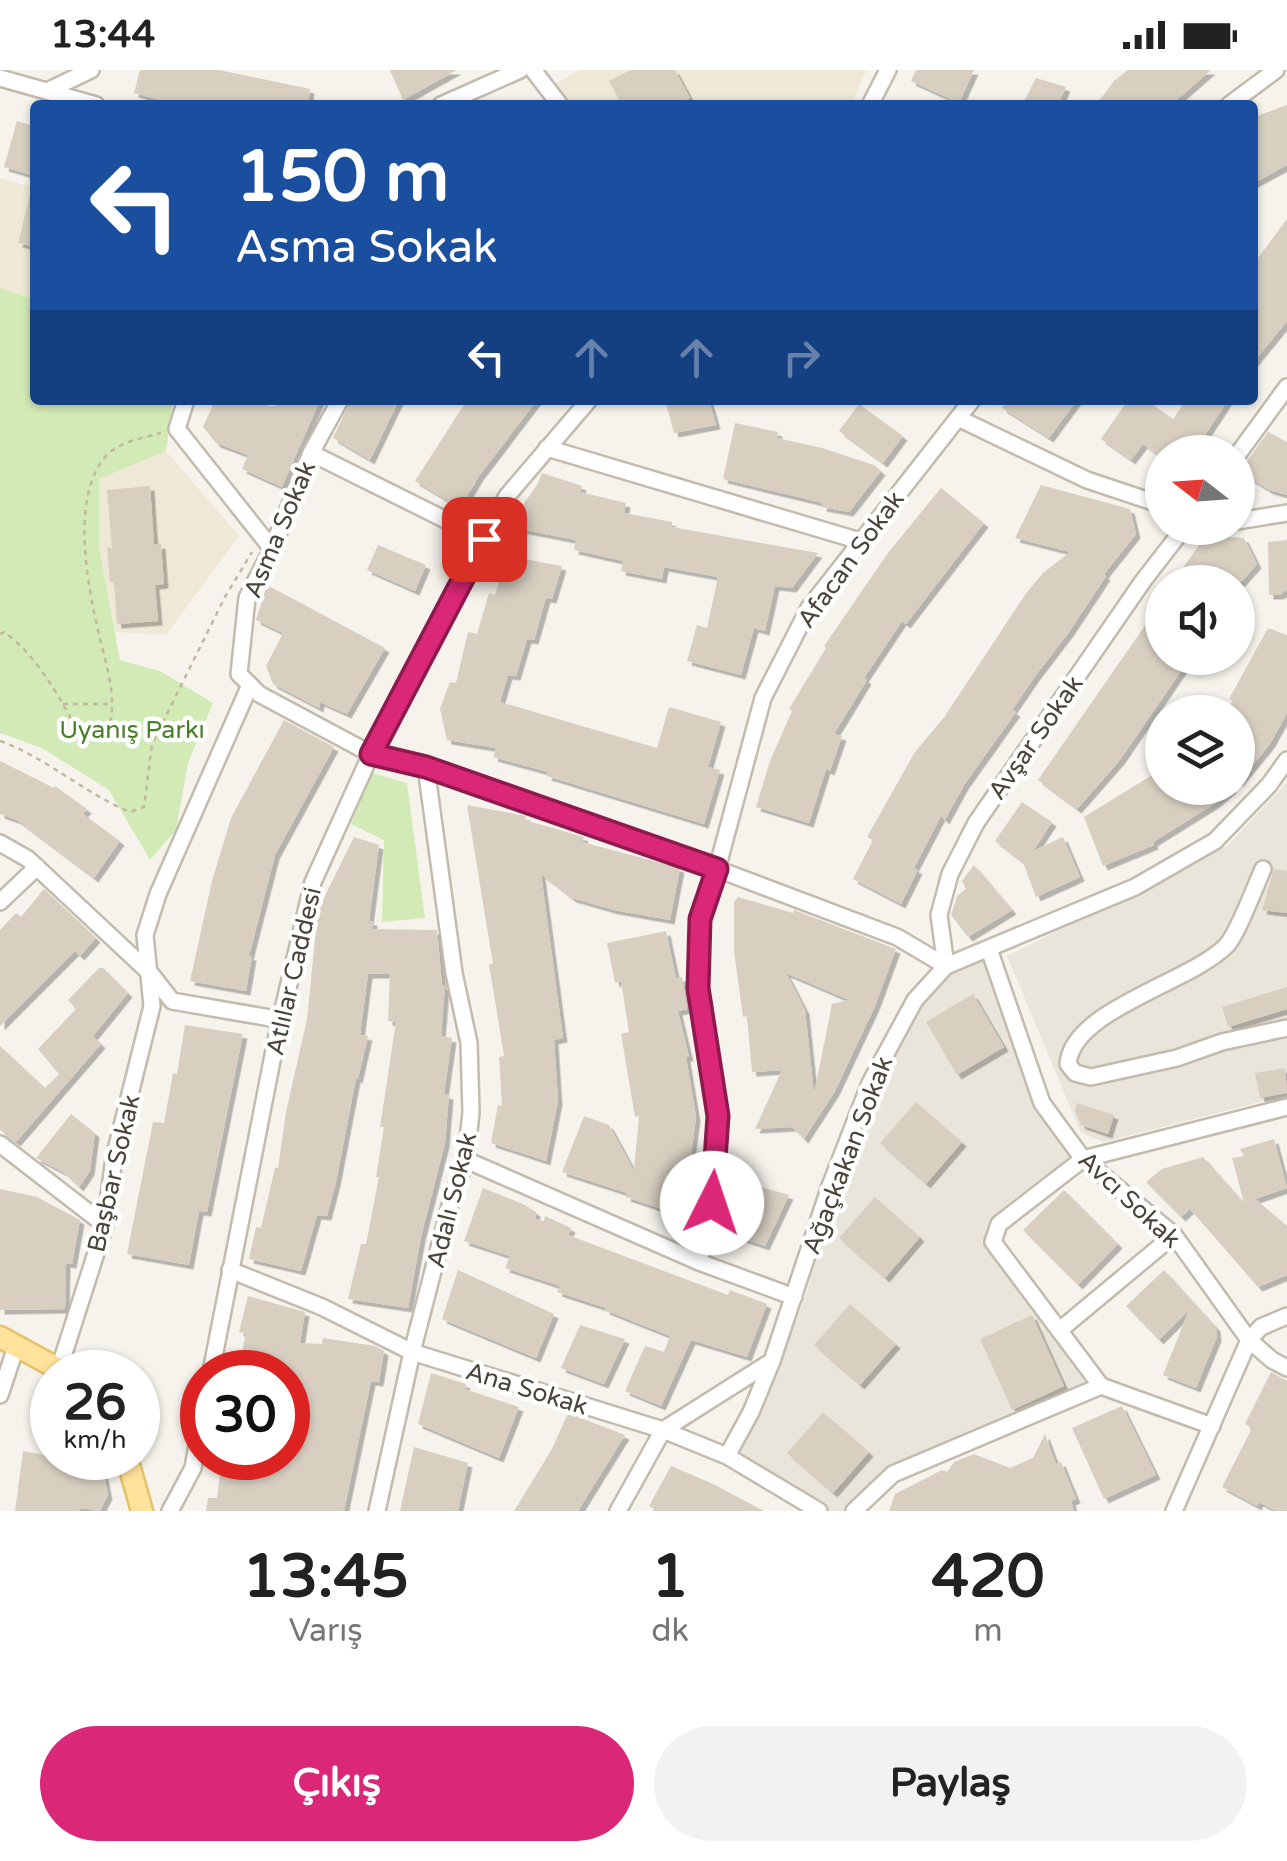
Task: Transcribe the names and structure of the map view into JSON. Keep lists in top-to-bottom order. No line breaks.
{"streets":{"street":["Asma Sokak","Afacan Sokak","Avşar Sokak","Atlılar Caddesi","Ağaçkakan Sokak","Başbar Sokak","Avcı Sokak","Adalı Sokak","Ana Sokak"]},"crossings":[["Asma Sokak","Başbar Sokak"],["Avşar Sokak","Ağaçkakan Sokak"],["Atlılar Caddesi","Ana Sokak"],["Ağaçkakan Sokak","Avcı Sokak"],["Ağaçkakan Sokak","Ana Sokak"],["Adalı Sokak","Ana Sokak"]],"parks":["Uyanış Parkı"],"north":"left","page":{"status":"13:44","turn":["150 m","Asma Sokak"],"speed":"26 km/h","limit":"30","eta":["13:45","Varış","1","dk","420","m"],"buttons":["Çıkış","Paylaş"]}}
